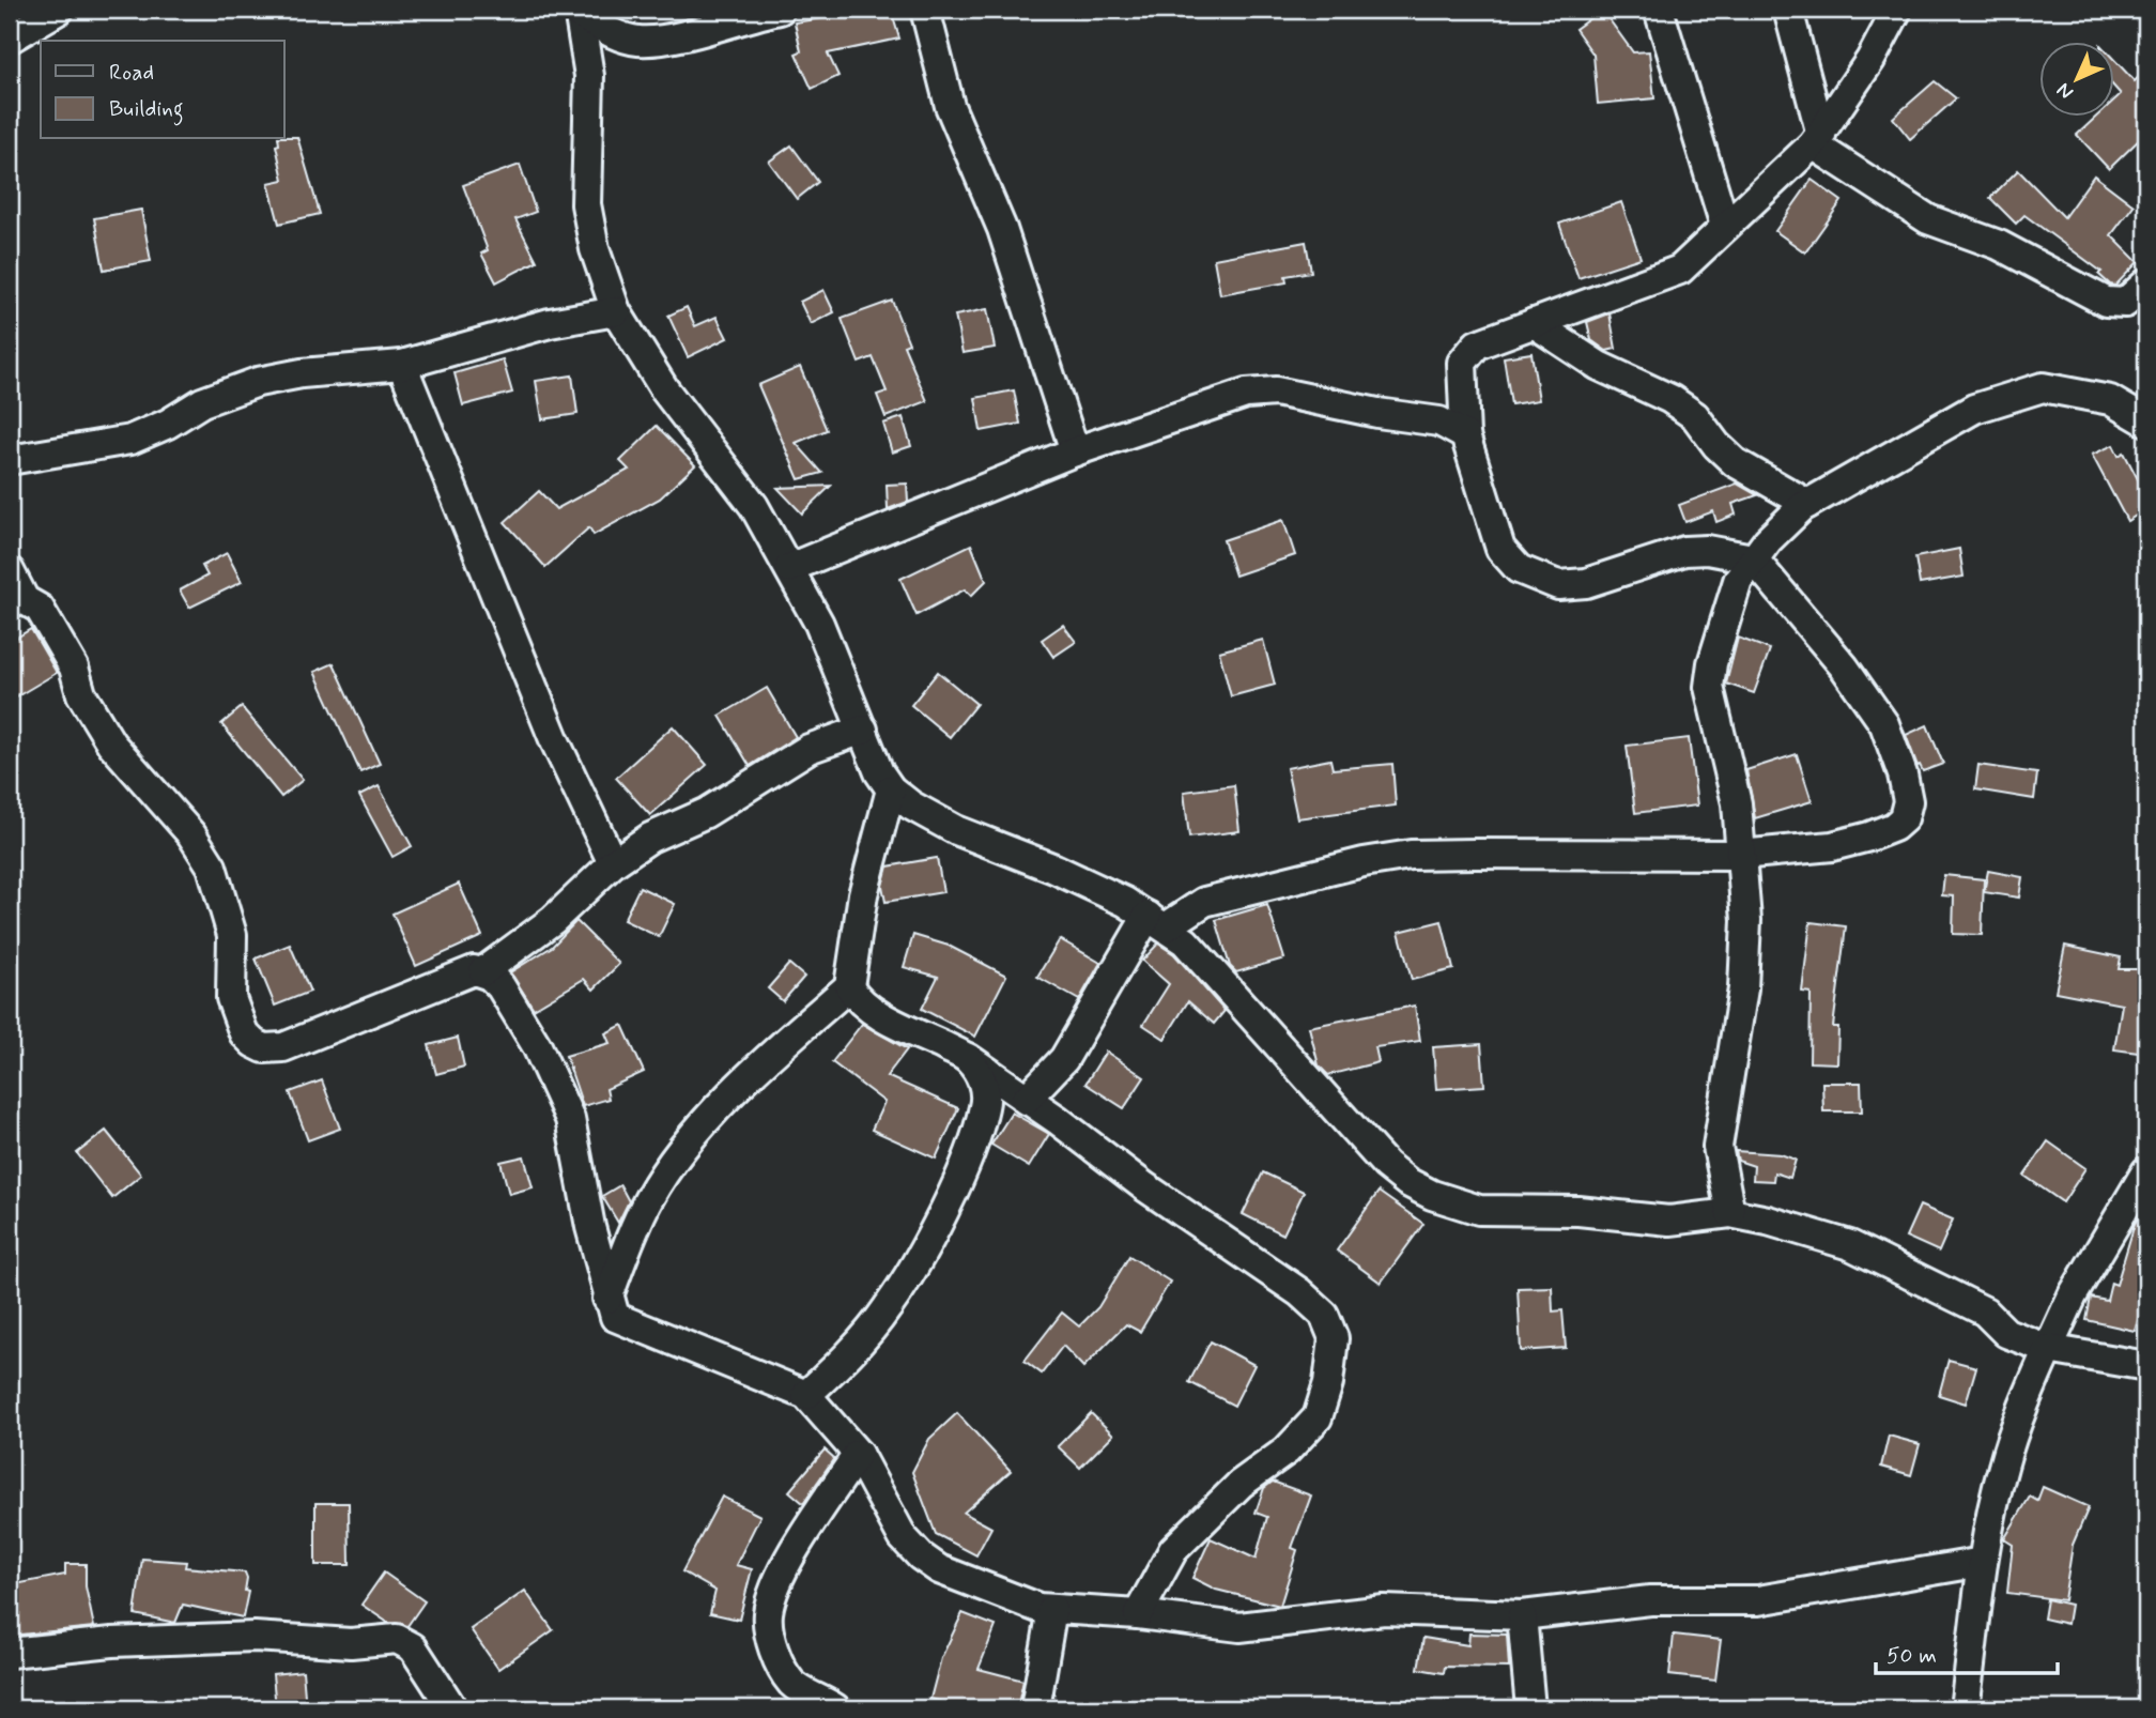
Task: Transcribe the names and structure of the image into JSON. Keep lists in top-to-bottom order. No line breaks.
{"legend":["Road","Building"],"scale_bar":"50 m","north":"bottom left"}
